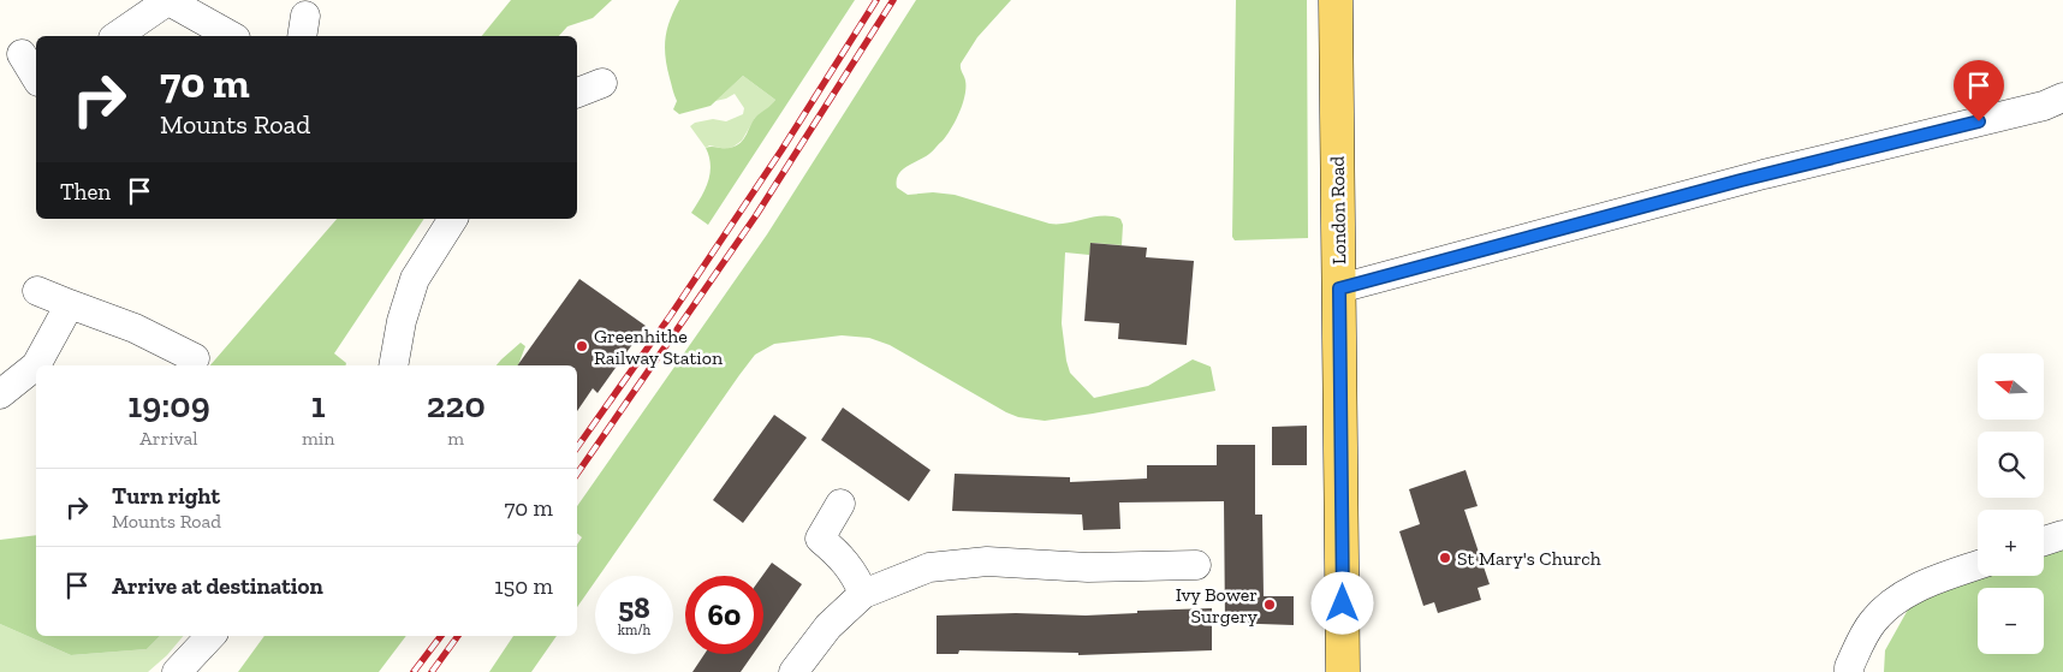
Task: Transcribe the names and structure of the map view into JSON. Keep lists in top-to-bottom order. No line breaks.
{"streets":{"main road":["London Road"]},"places":["Greenhithe Railway Station","St Mary's Church","Ivy Bower Surgery"],"north":"left","page":{"turn":["70 m","Mounts Road"],"then":"Then","map_buttons":["+","−"],"eta":["19:09","Arrival","1","min","220","m"],"list":[{"name":"Turn right","note":"Mounts Road","value":"70 m"},{"name":"Arrive at destination","value":"150 m"}],"speed":"58 km/h","limit":"60"}}
